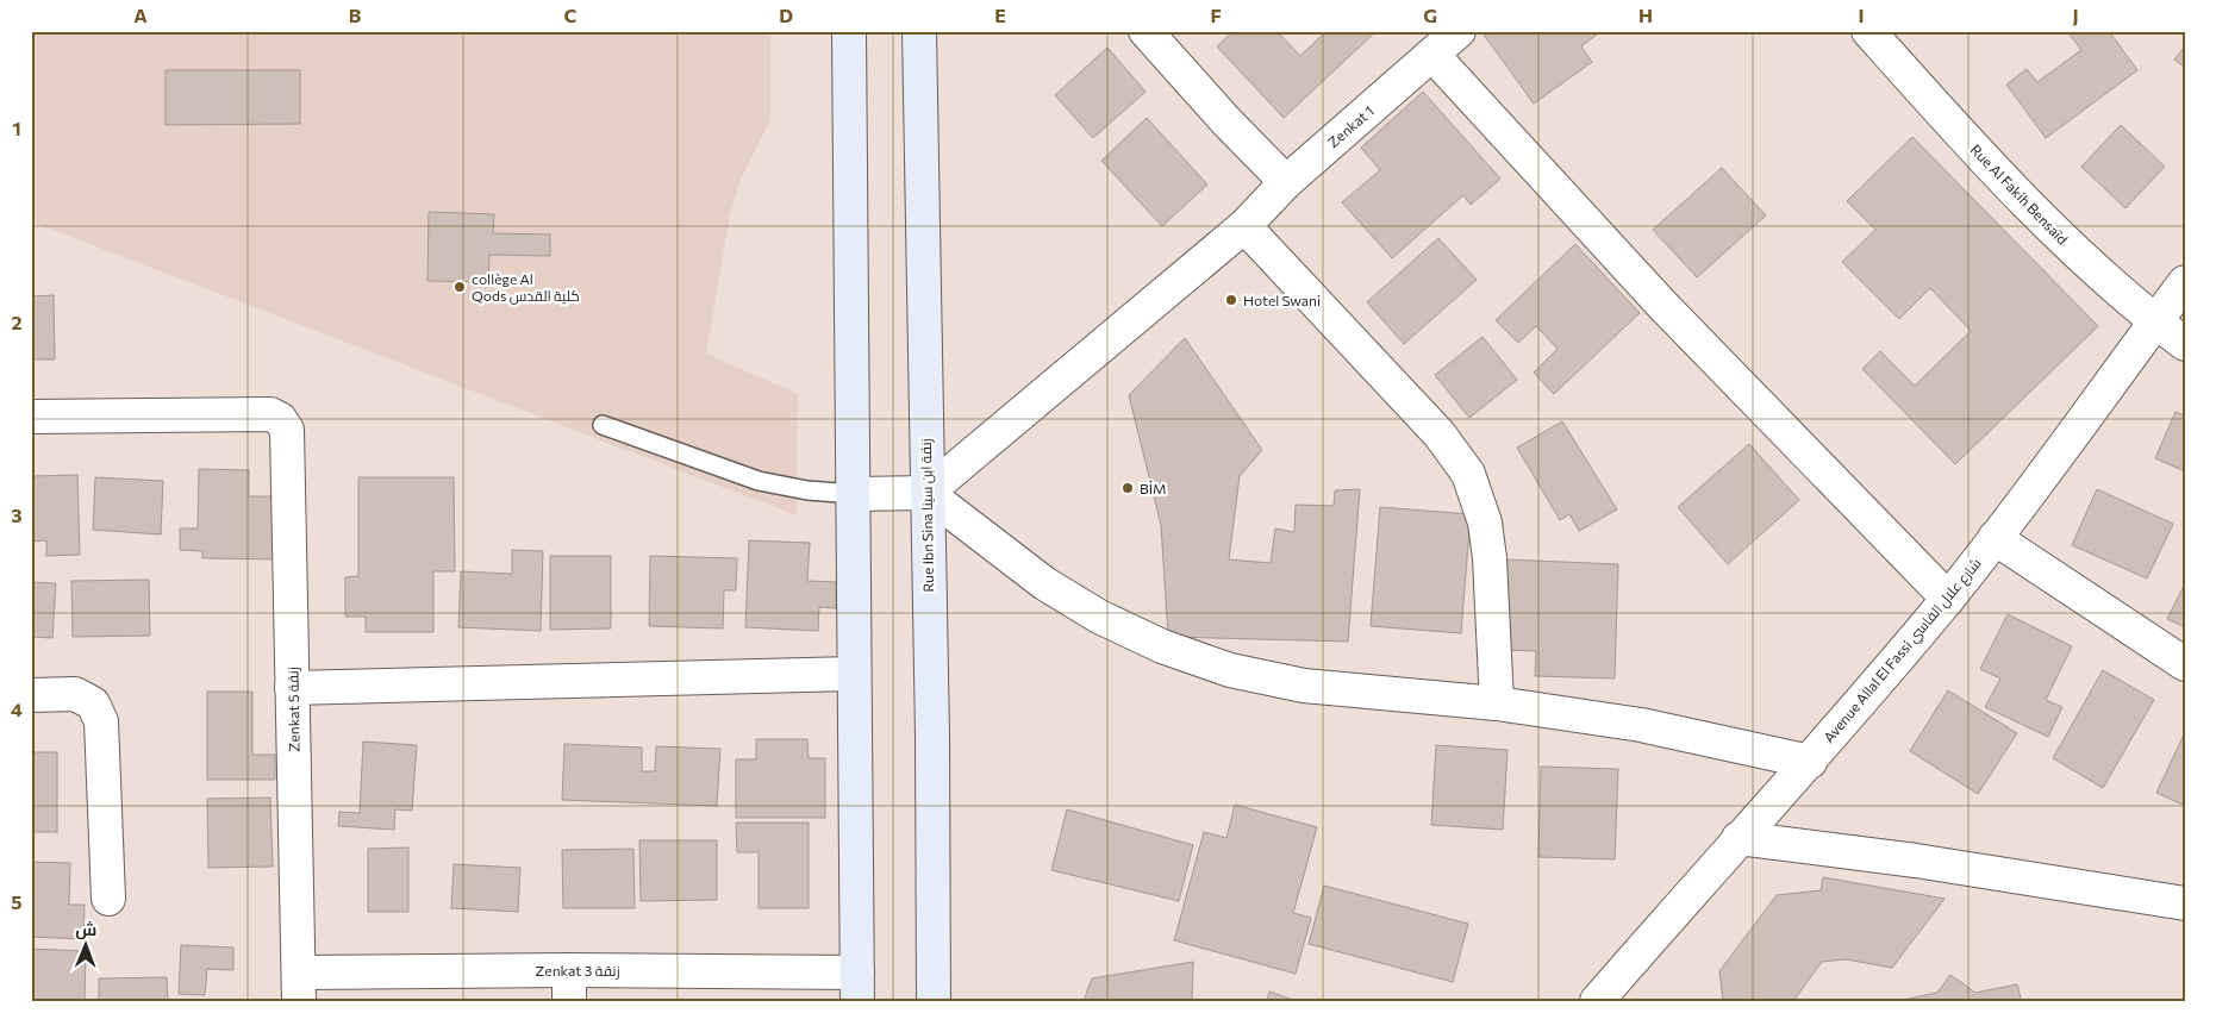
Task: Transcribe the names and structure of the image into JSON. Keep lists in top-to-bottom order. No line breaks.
{"streets":{"main road":["Rue Ibn Sina زنقة ابن سينا"],"street":["Zenkat 1","Rue Al Fakih Bensaïd","Avenue Allal El Fassi شارع علال الفاسي","Zenkat 5 زنقة","Zenkat 3 زنقة"]},"crossings":[["Zenkat 1","Rue Ibn Sina زنقة ابن سينا"],["Rue Al Fakih Bensaïd","Avenue Allal El Fassi شارع علال الفاسي"],["Zenkat 5 زنقة","Zenkat 3 زنقة"]],"places":["collège Al Qods كلية القدس","Hotel Swani","BİM"],"north":"top","grid":{"columns":["A","B","C","D","E","F","G","H","I","J"],"rows":["1","2","3","4","5"]}}
